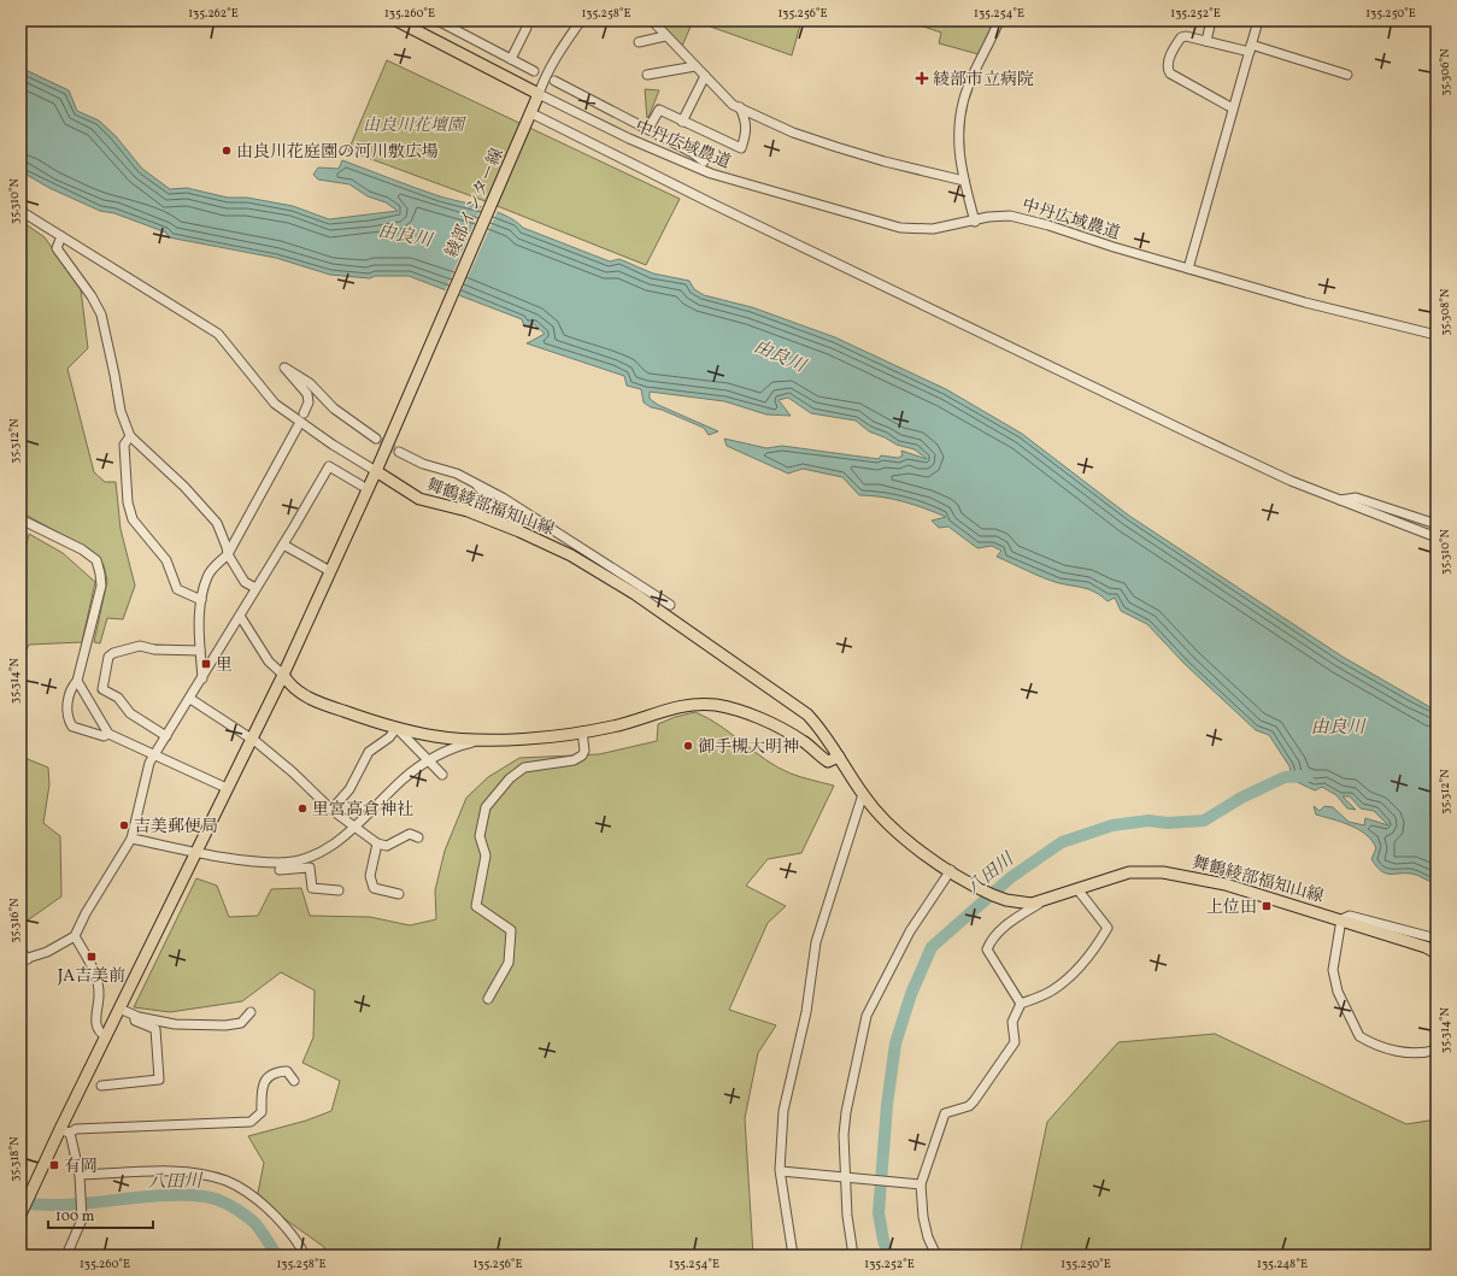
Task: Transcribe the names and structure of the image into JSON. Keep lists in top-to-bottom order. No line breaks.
{"streets":{"main road":["綾部インター線","舞鶴綾部福知山線"],"street":["中丹広域農道"]},"crossings":[["中丹広域農道","綾部インター線"],["綾部インター線","舞鶴綾部福知山線"]],"water":["由良川","八田川"],"parks":["由良川花壇園"],"places":{"health":["綾部市立病院"],"other":["由良川花庭園の河川敷広場","御手槻大明神","里宮高倉神社","吉美郵便局"],"transit":["里","上位田","JA吉美前","有岡"]},"scale_bar":"100 m","coordinates":["135.262°E","135.260°E","135.258°E","135.256°E","135.254°E","135.252°E","135.250°E","35.306°N","35.310°N","35.308°N","35.312°N","35.314°N","35.316°N","35.318°N","135.248°E"]}
